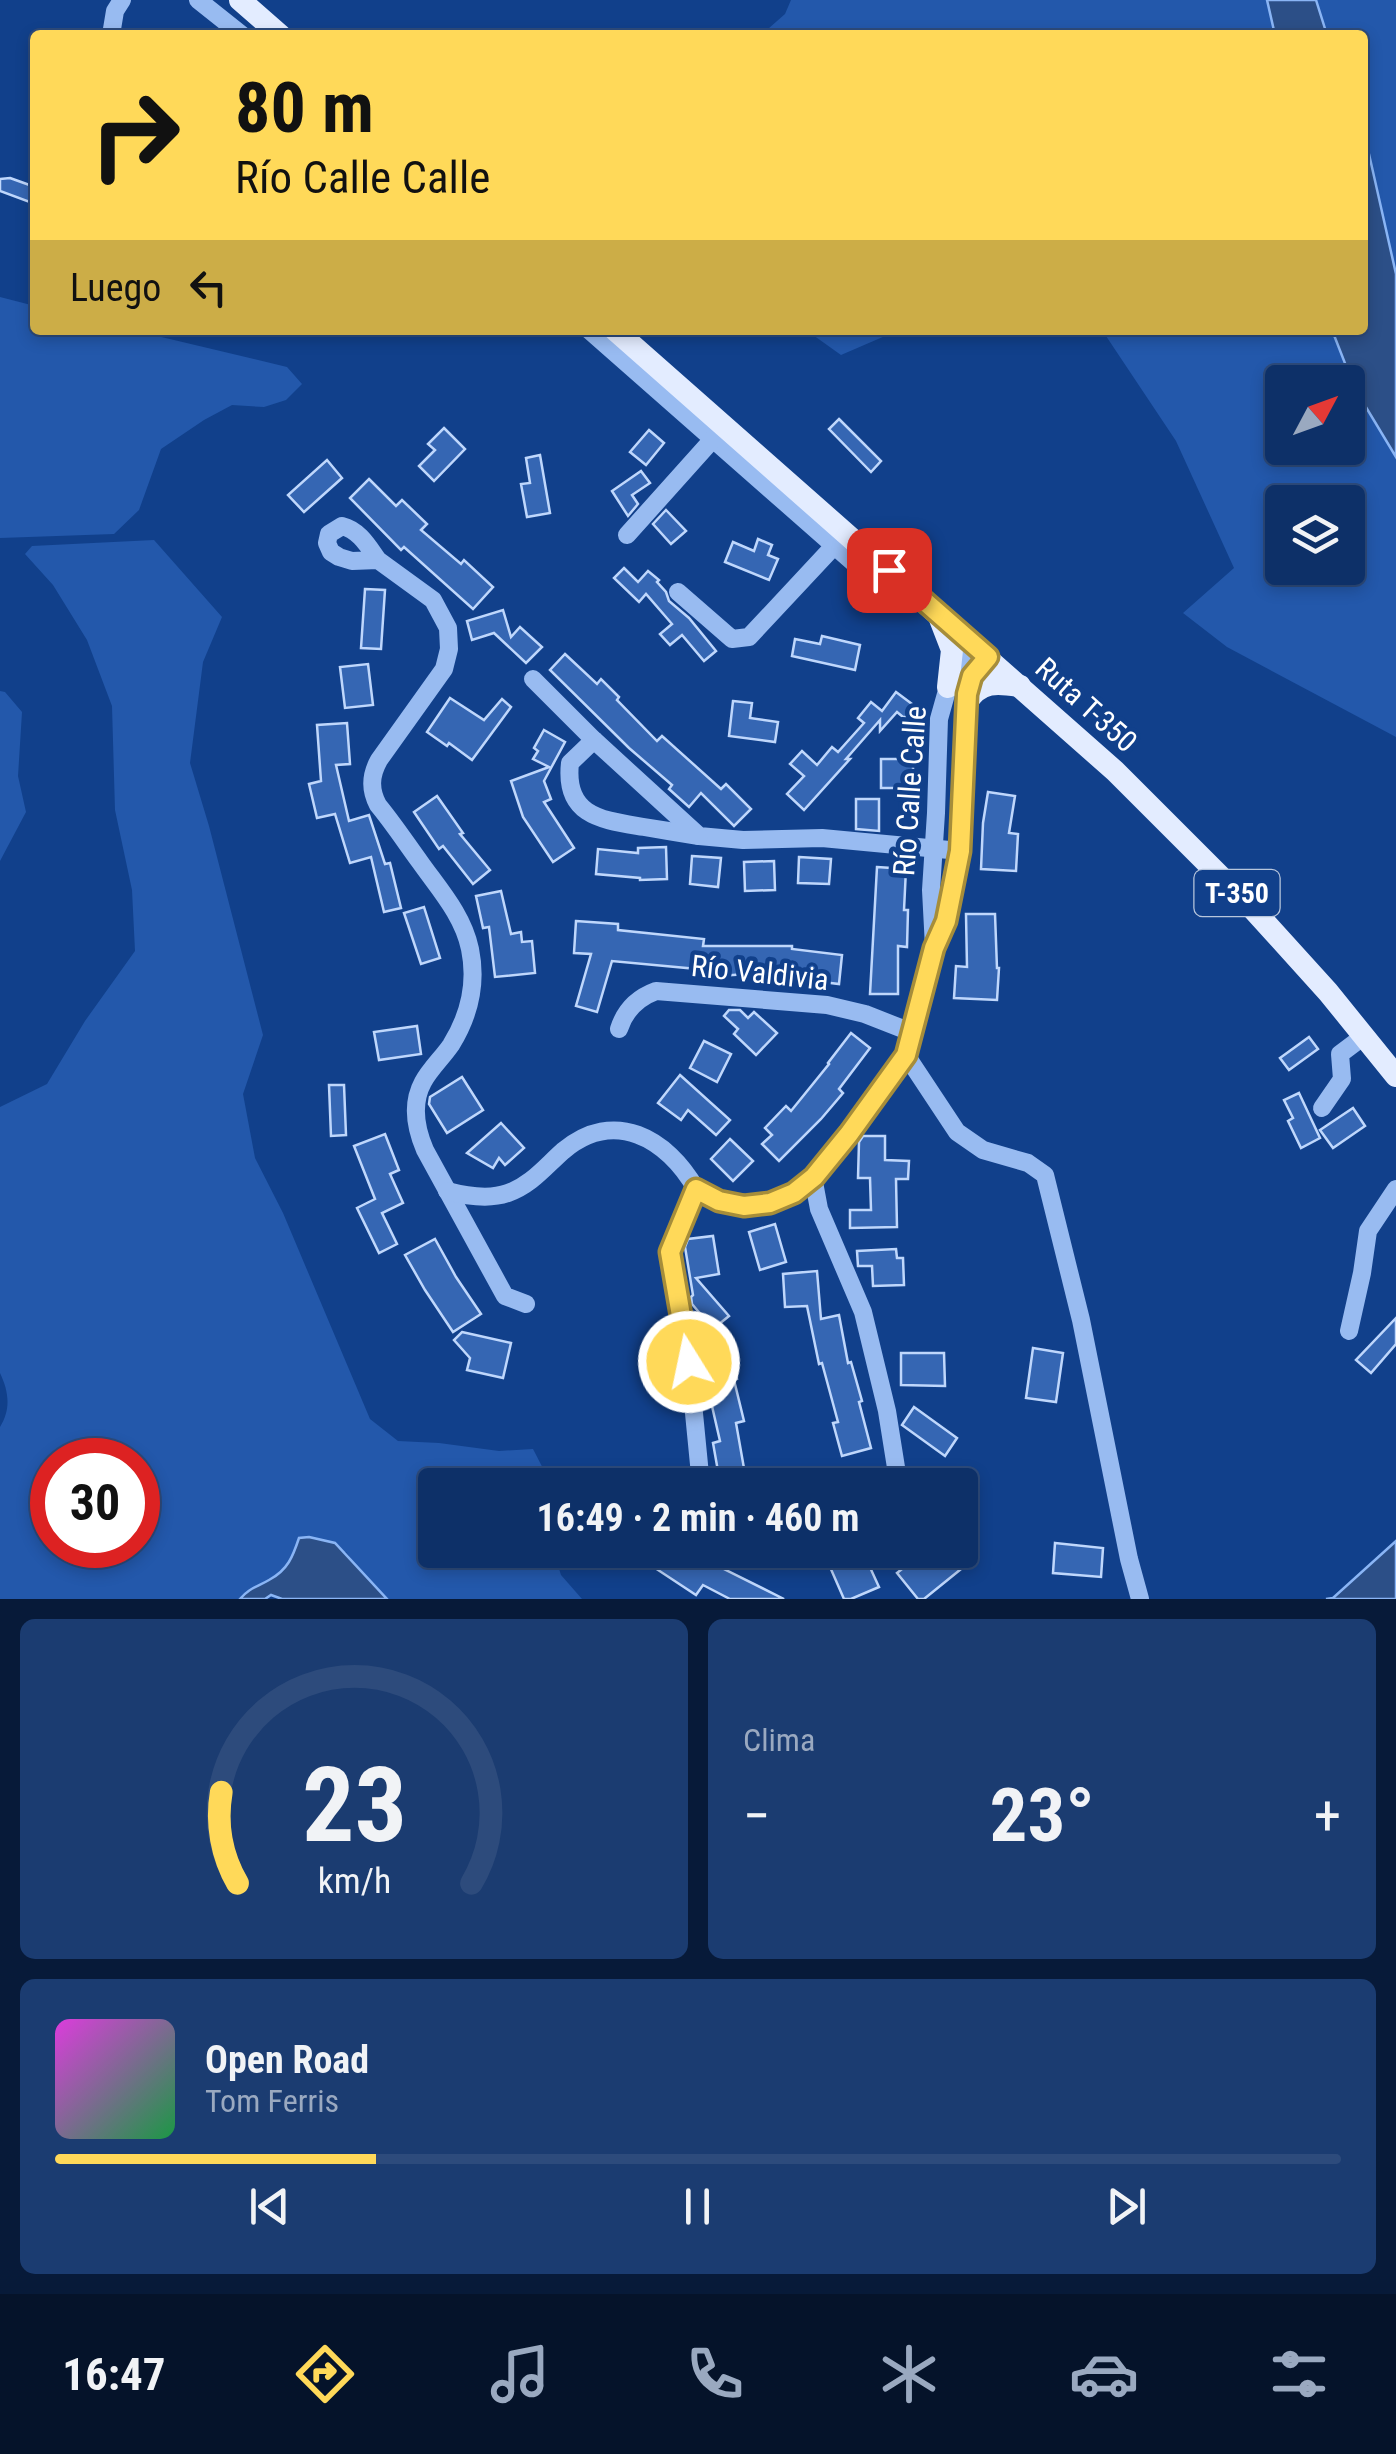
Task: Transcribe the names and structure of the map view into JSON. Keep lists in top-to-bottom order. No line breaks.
{"streets":{"main road":["Ruta T-350","T-350"],"street":["Río Calle Calle","Río Valdivia"]},"crossings":[["Ruta T-350","Río Calle Calle"],["Río Calle Calle","Río Valdivia"]],"north":"top right","page":{"turn":["80 m","Río Calle Calle"],"then":"Luego","limit":"30","trip":"16:49 · 2 min · 460 m","tile":"Clima","heat":["−","23°","+"],"song":["Open Road","Tom Ferris"],"tabs":"16:47","gauge":["23","km/h"]}}
